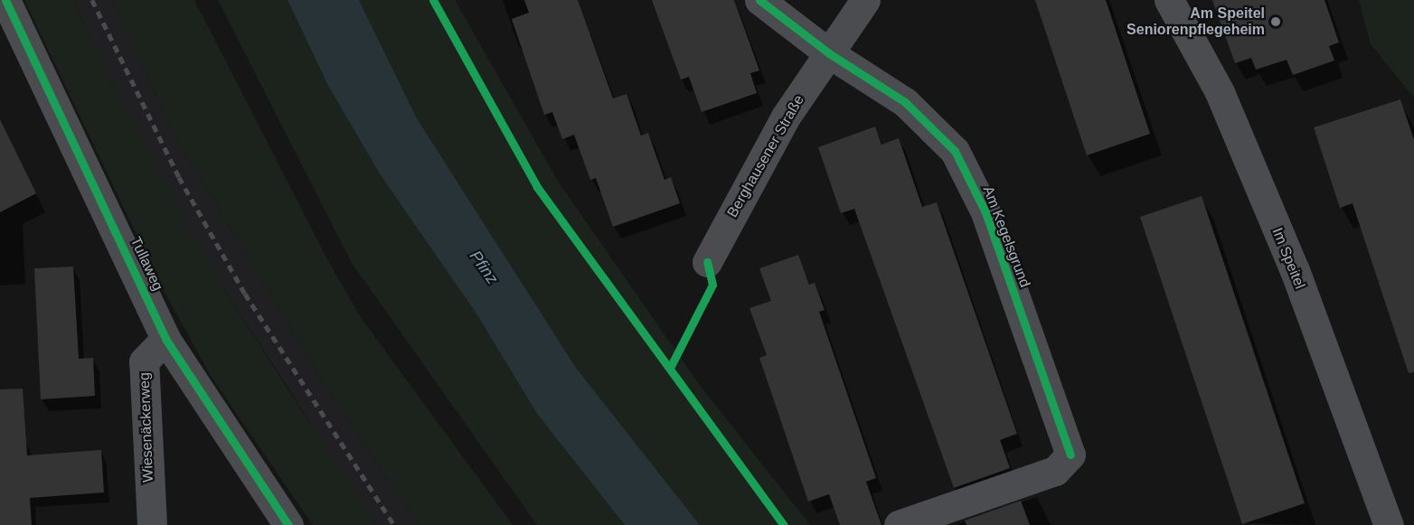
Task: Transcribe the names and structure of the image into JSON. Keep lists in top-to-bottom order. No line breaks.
{"streets":{"street":["Berghausener Straße","Am Kegelsgrund","Im Speitel","Tullaweg","Wiesenäckerweg"]},"crossings":[["Berghausener Straße","Am Kegelsgrund"],["Tullaweg","Wiesenäckerweg"]],"water":["Pfinz"],"places":["Am Speitel Seniorenpflegeheim"]}
